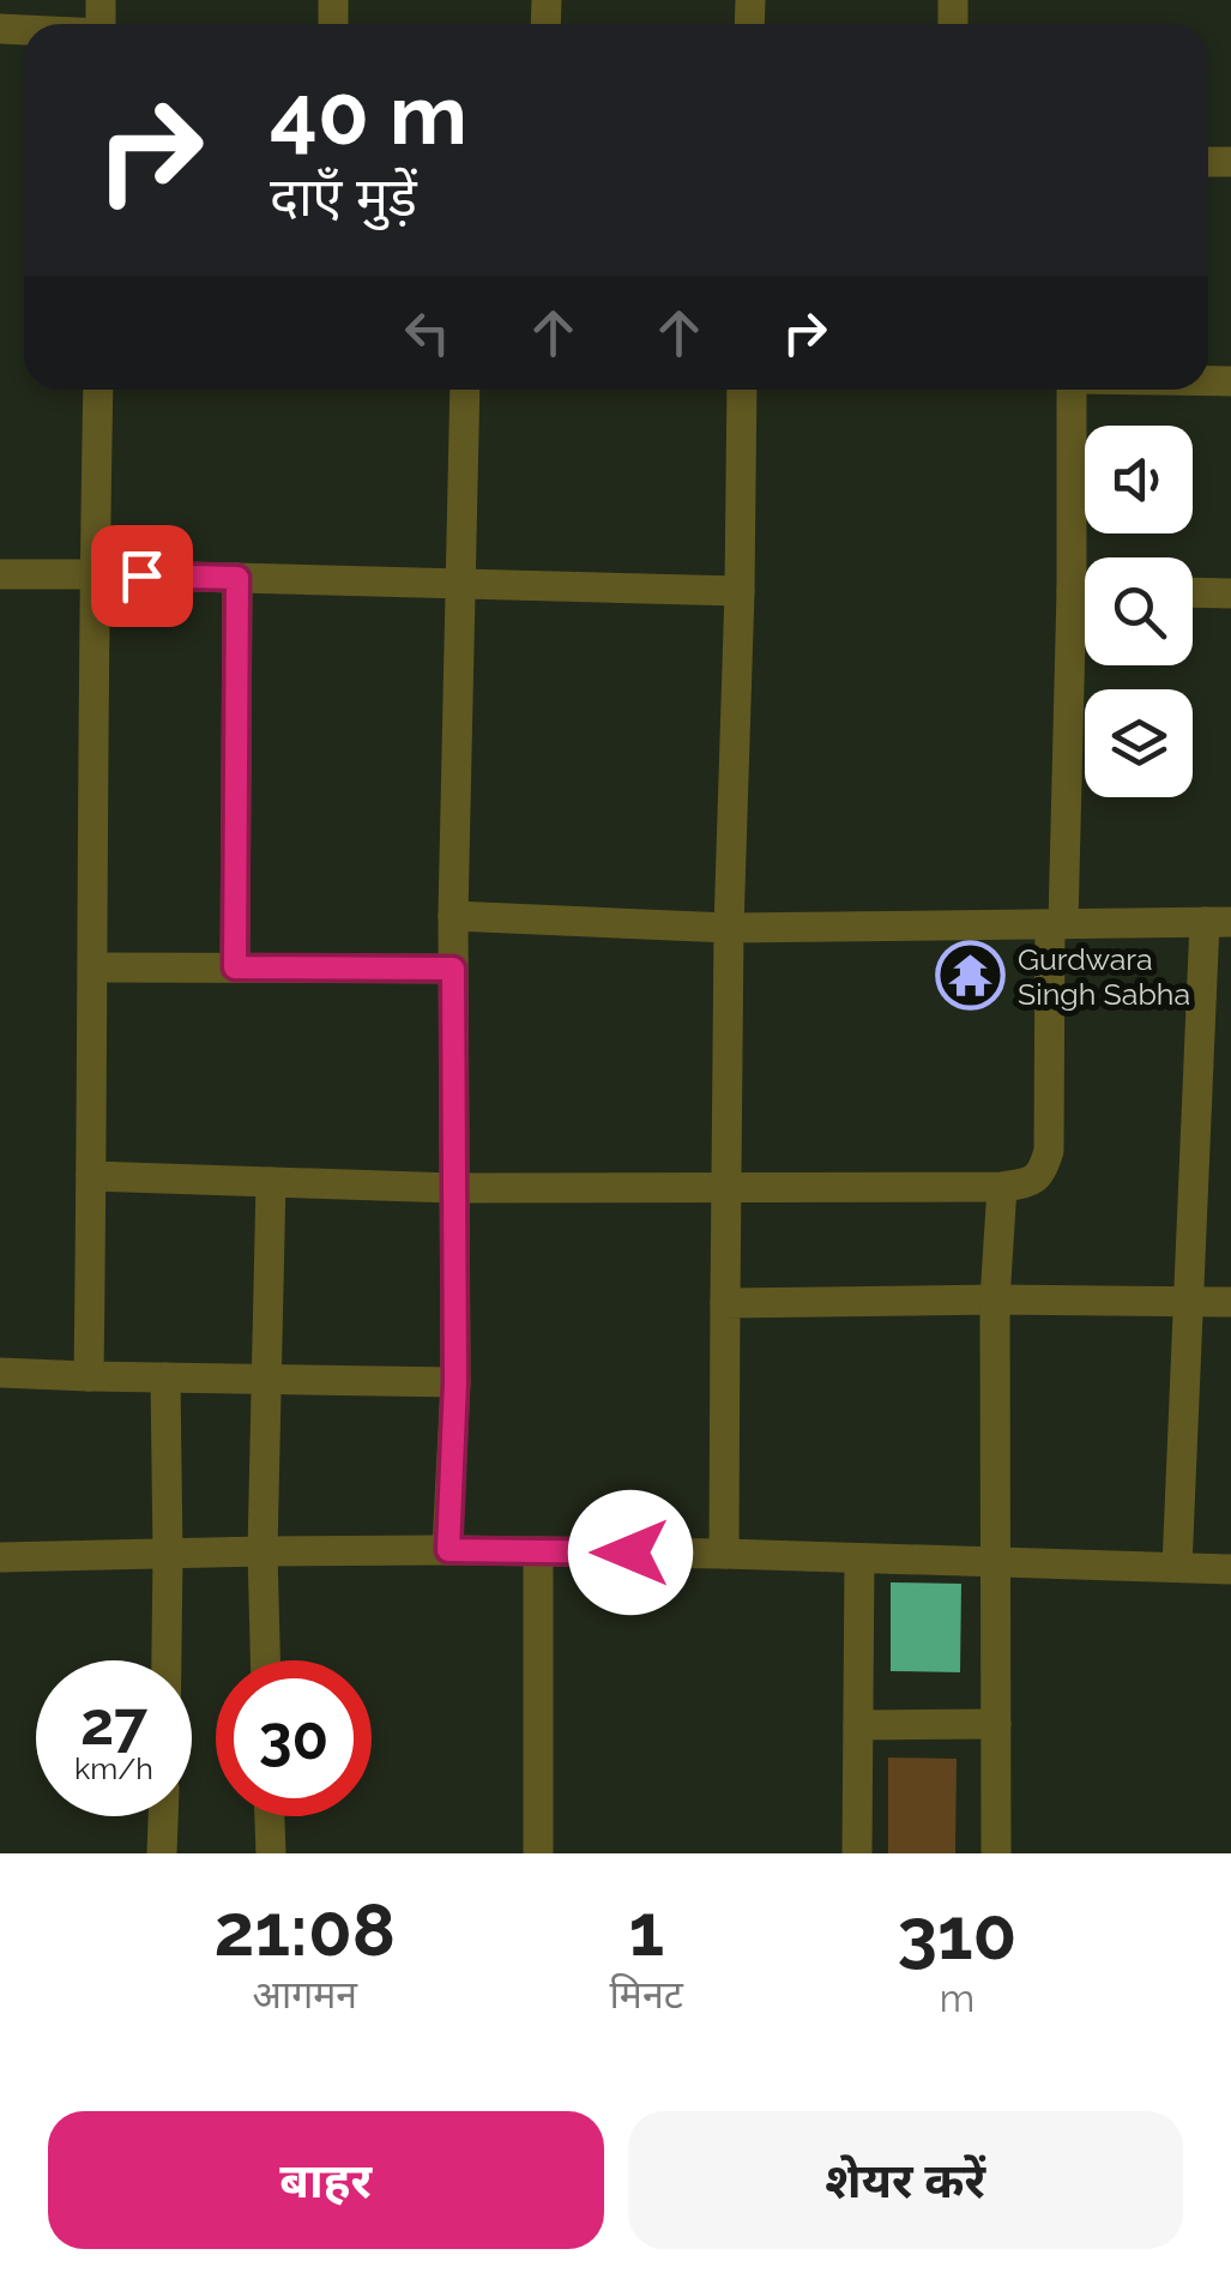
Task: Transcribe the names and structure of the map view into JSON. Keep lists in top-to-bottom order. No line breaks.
{"places":{"temple":["Gurdwara Singh Sabha"]},"page":{"turn":["40 m","दाएँ मुड़ें"],"speed":"27 km/h","limit":"30","eta":["21:08","आगमन","1","मिनट","310","m"],"buttons":["बाहर","शेयर करें"]}}
